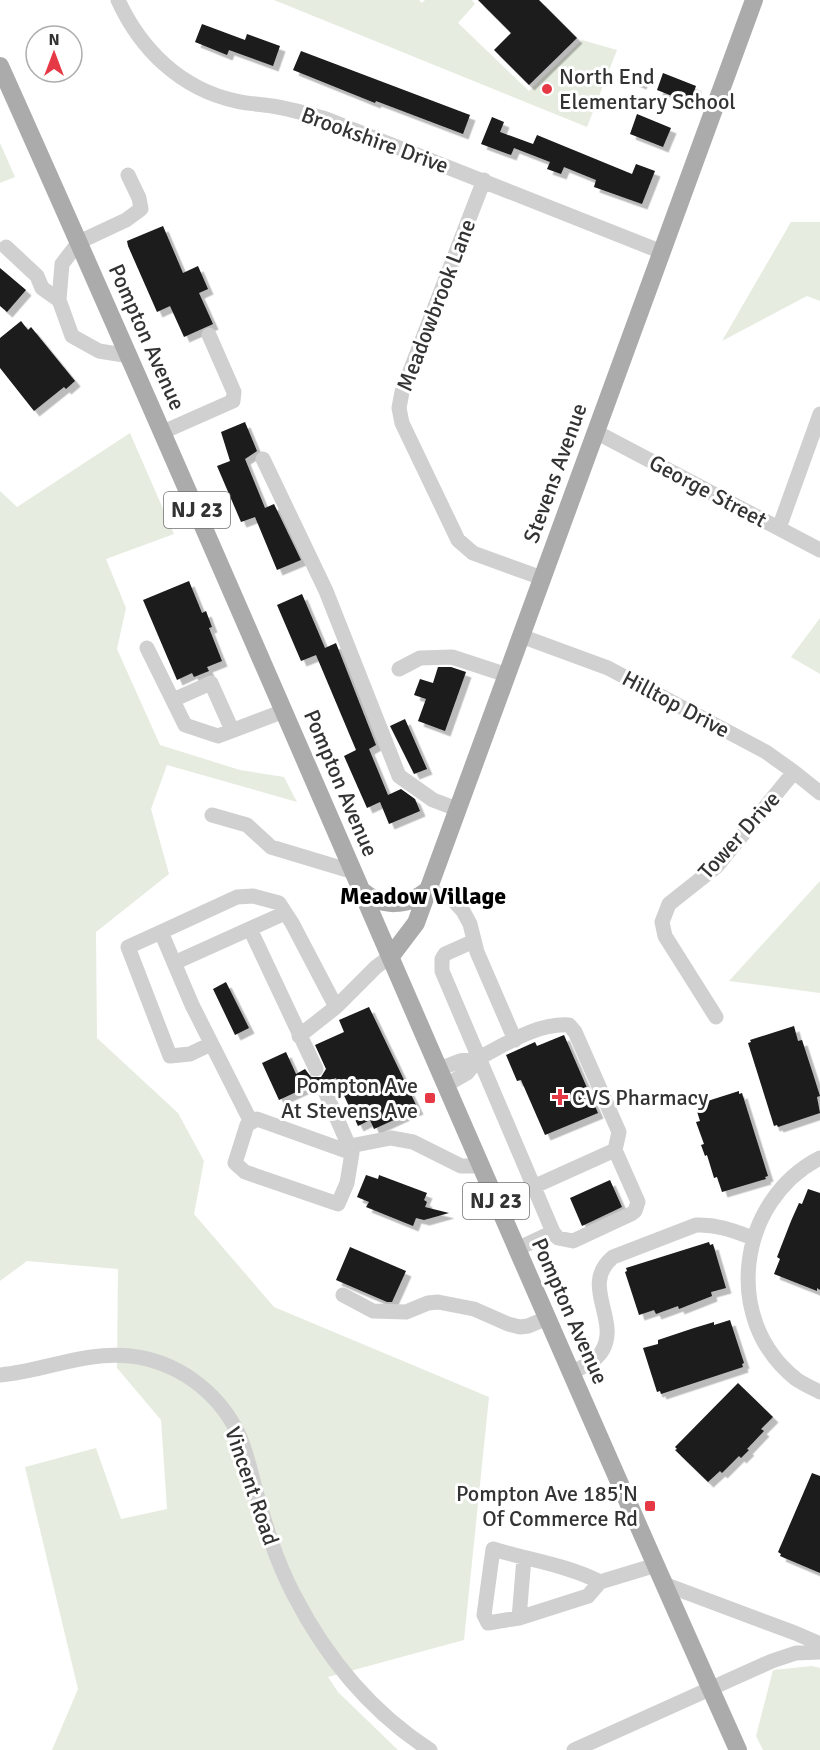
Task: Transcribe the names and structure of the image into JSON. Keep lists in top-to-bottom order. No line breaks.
{"streets":{"main road":["Pompton Avenue","Stevens Avenue","NJ 23"],"street":["Brookshire Drive","Meadowbrook Lane","George Street","Hilltop Drive","Tower Drive","Vincent Road"]},"crossings":[["Brookshire Drive","Meadowbrook Lane"],["Brookshire Drive","Stevens Avenue"],["Meadowbrook Lane","Stevens Avenue"],["Pompton Avenue","Stevens Avenue"],["Stevens Avenue","George Street"],["Stevens Avenue","Hilltop Drive"],["Hilltop Drive","Tower Drive"]],"districts":["Meadow Village"],"places":{"other":["North End Elementary School"],"health":["CVS Pharmacy"],"transit":["Pompton Ave At Stevens Ave","Pompton Ave 185'N Of Commerce Rd"]},"north":"top"}
